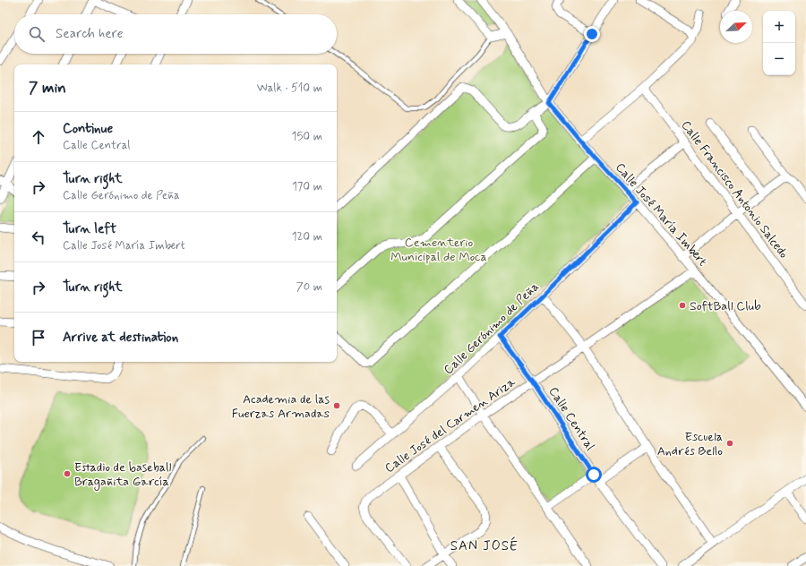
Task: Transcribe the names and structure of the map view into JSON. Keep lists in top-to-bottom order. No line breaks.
{"streets":{"street":["Calle Francisco Antonio Salcedo","Calle José María Imbert","Calle Gerónimo de Peña","Calle Central","Calle José del Carmen Ariza"]},"crossings":[["Calle José María Imbert","Calle Gerónimo de Peña"],["Calle José María Imbert","Calle José del Carmen Ariza"],["Calle Gerónimo de Peña","Calle Central"],["Calle Central","Calle José del Carmen Ariza"]],"districts":["SAN JOSÉ"],"parks":["Cementerio Municipal de Moca"],"places":["SoftBall Club","Academia de las Fuerzas Armadas","Escuela Andrés Bello","Estadio de baseball Bragañita García"],"north":"top right","page":{"map_buttons":["+","−"],"search":"Search here","heading":["7 min","Walk · 510 m"],"list":[["Continue","Calle Central","150 m"],["Turn right","Calle Gerónimo de Peña","170 m"],["Turn left","Calle José María Imbert","120 m"],["Turn right","70 m"],"Arrive at destination"]}}
